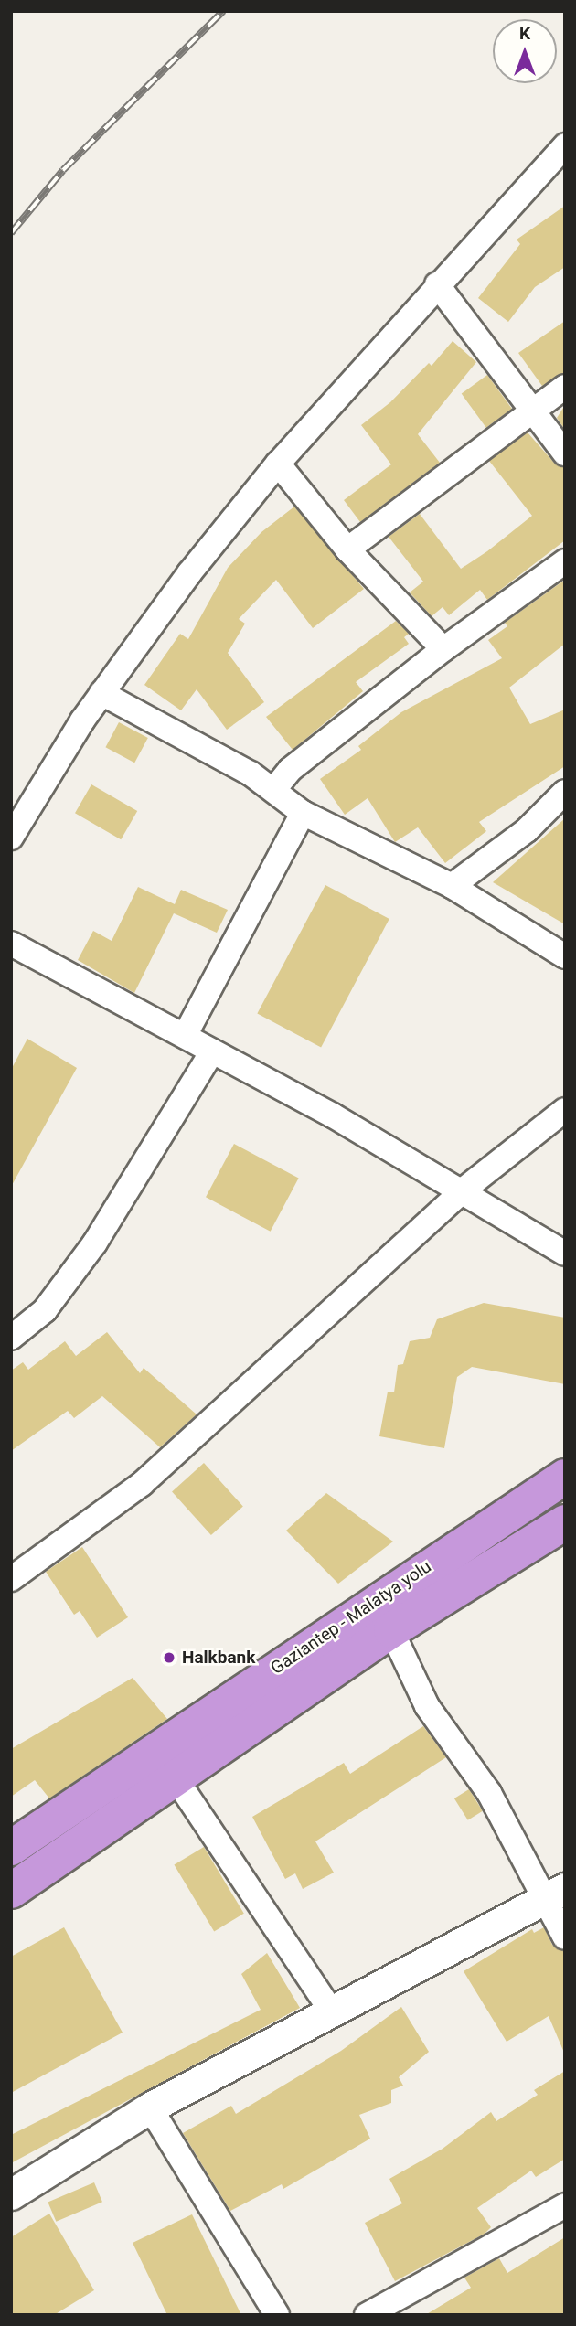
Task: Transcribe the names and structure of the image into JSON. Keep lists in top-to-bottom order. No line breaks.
{"streets":{"highway":["Gaziantep - Malatya yolu"]},"places":["Halkbank"],"north":"top"}
